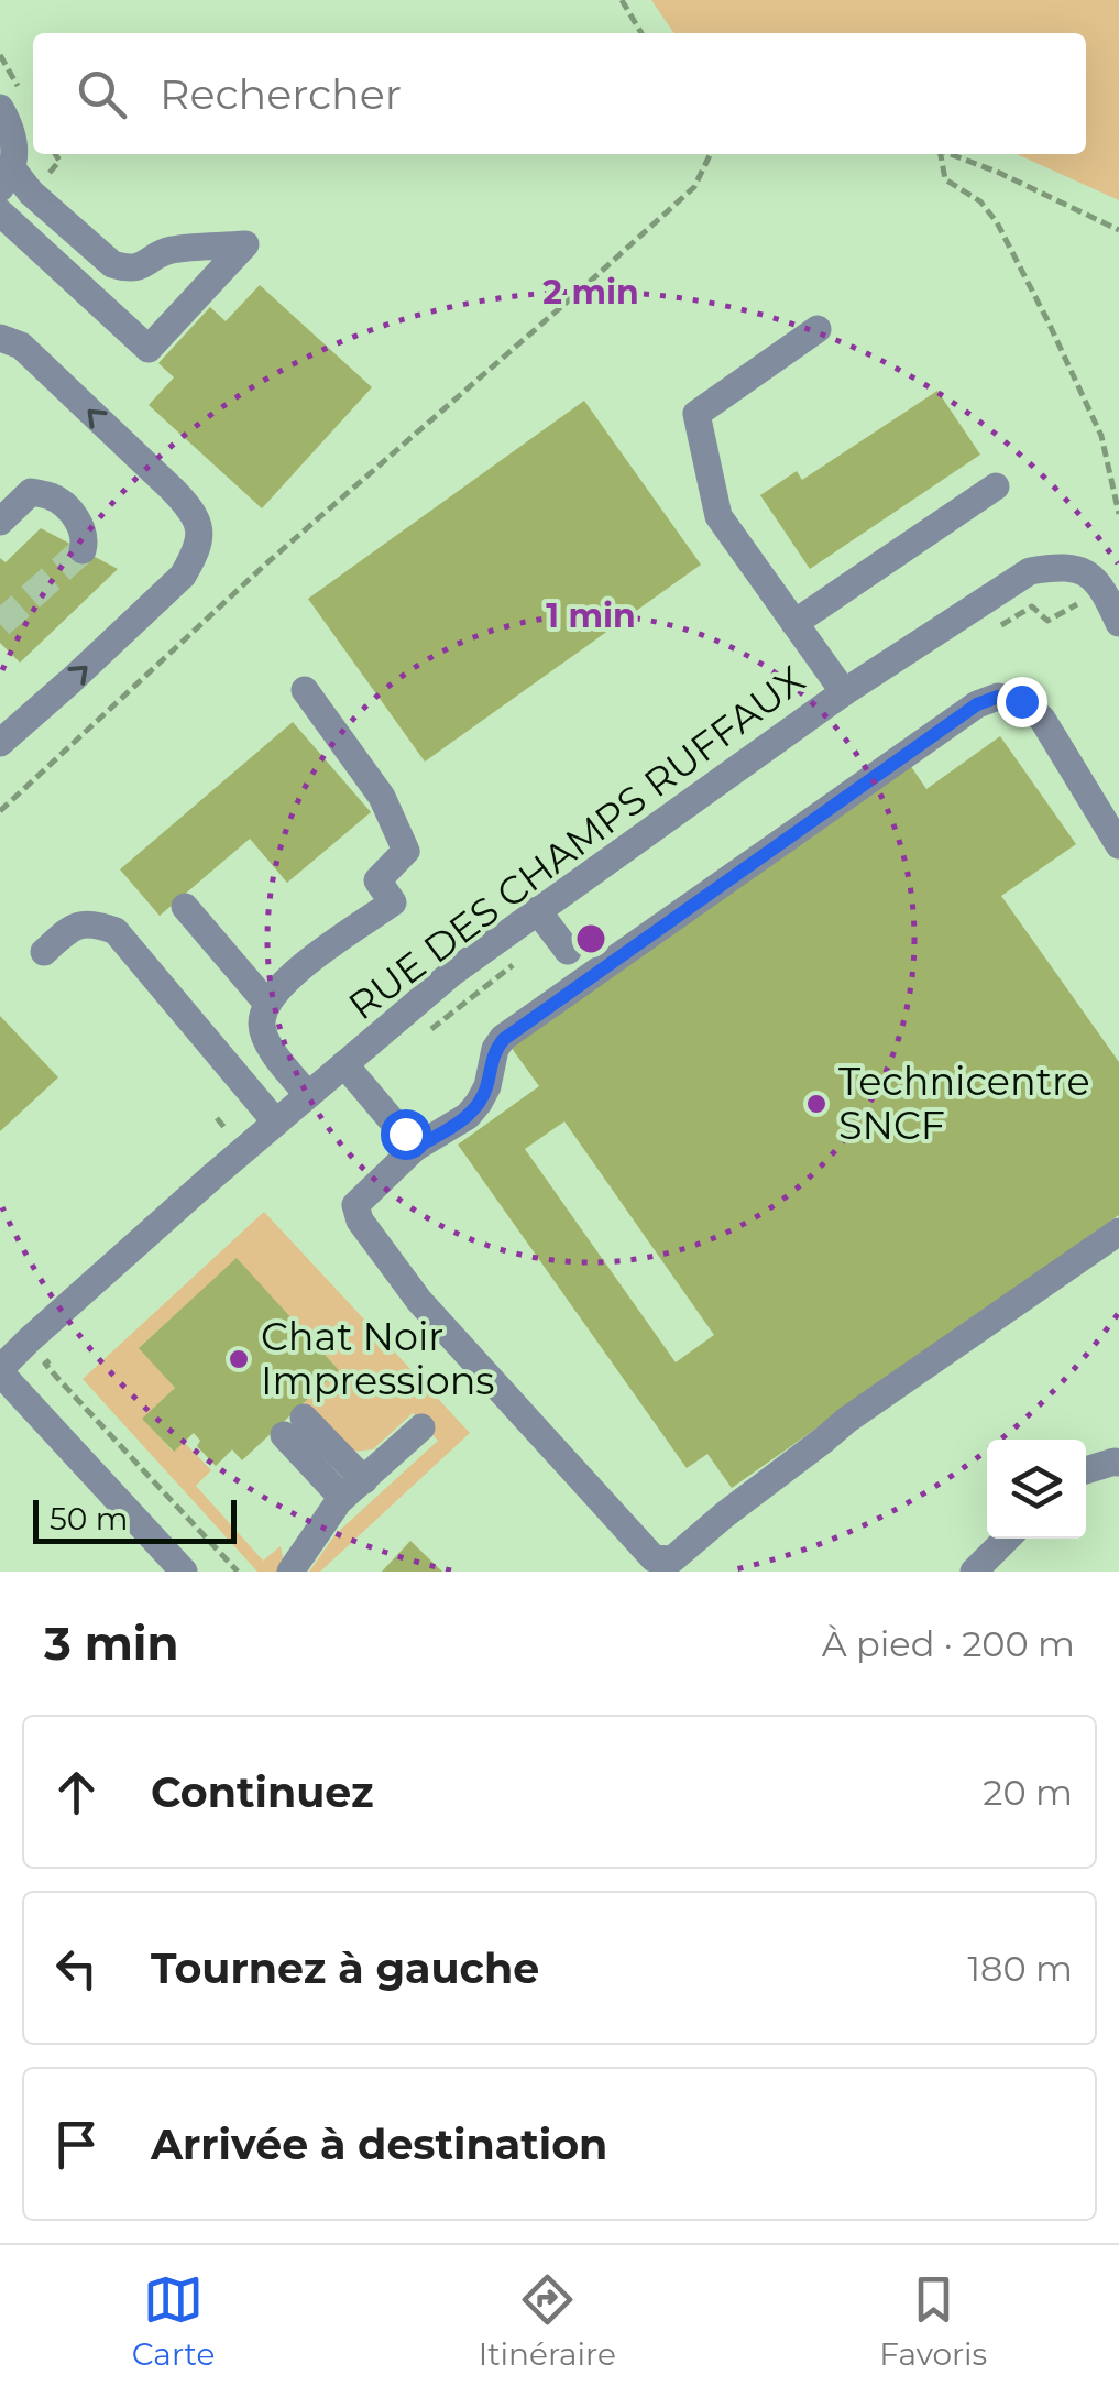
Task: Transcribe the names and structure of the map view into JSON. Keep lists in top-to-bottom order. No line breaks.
{"streets":{"street":["RUE DES CHAMPS RUFFAUX"]},"places":["Technicentre SNCF","Chat Noir Impressions"],"scale_bar":"50 m","page":{"search":"Rechercher","scale":"50 m","heading":["3 min","À pied · 200 m"],"list":[["Continuez","20 m"],["Tournez à gauche","180 m"],"Arrivée à destination"],"nav":["Carte","Itinéraire","Favoris"]},"rings":["2 min","1 min"]}
